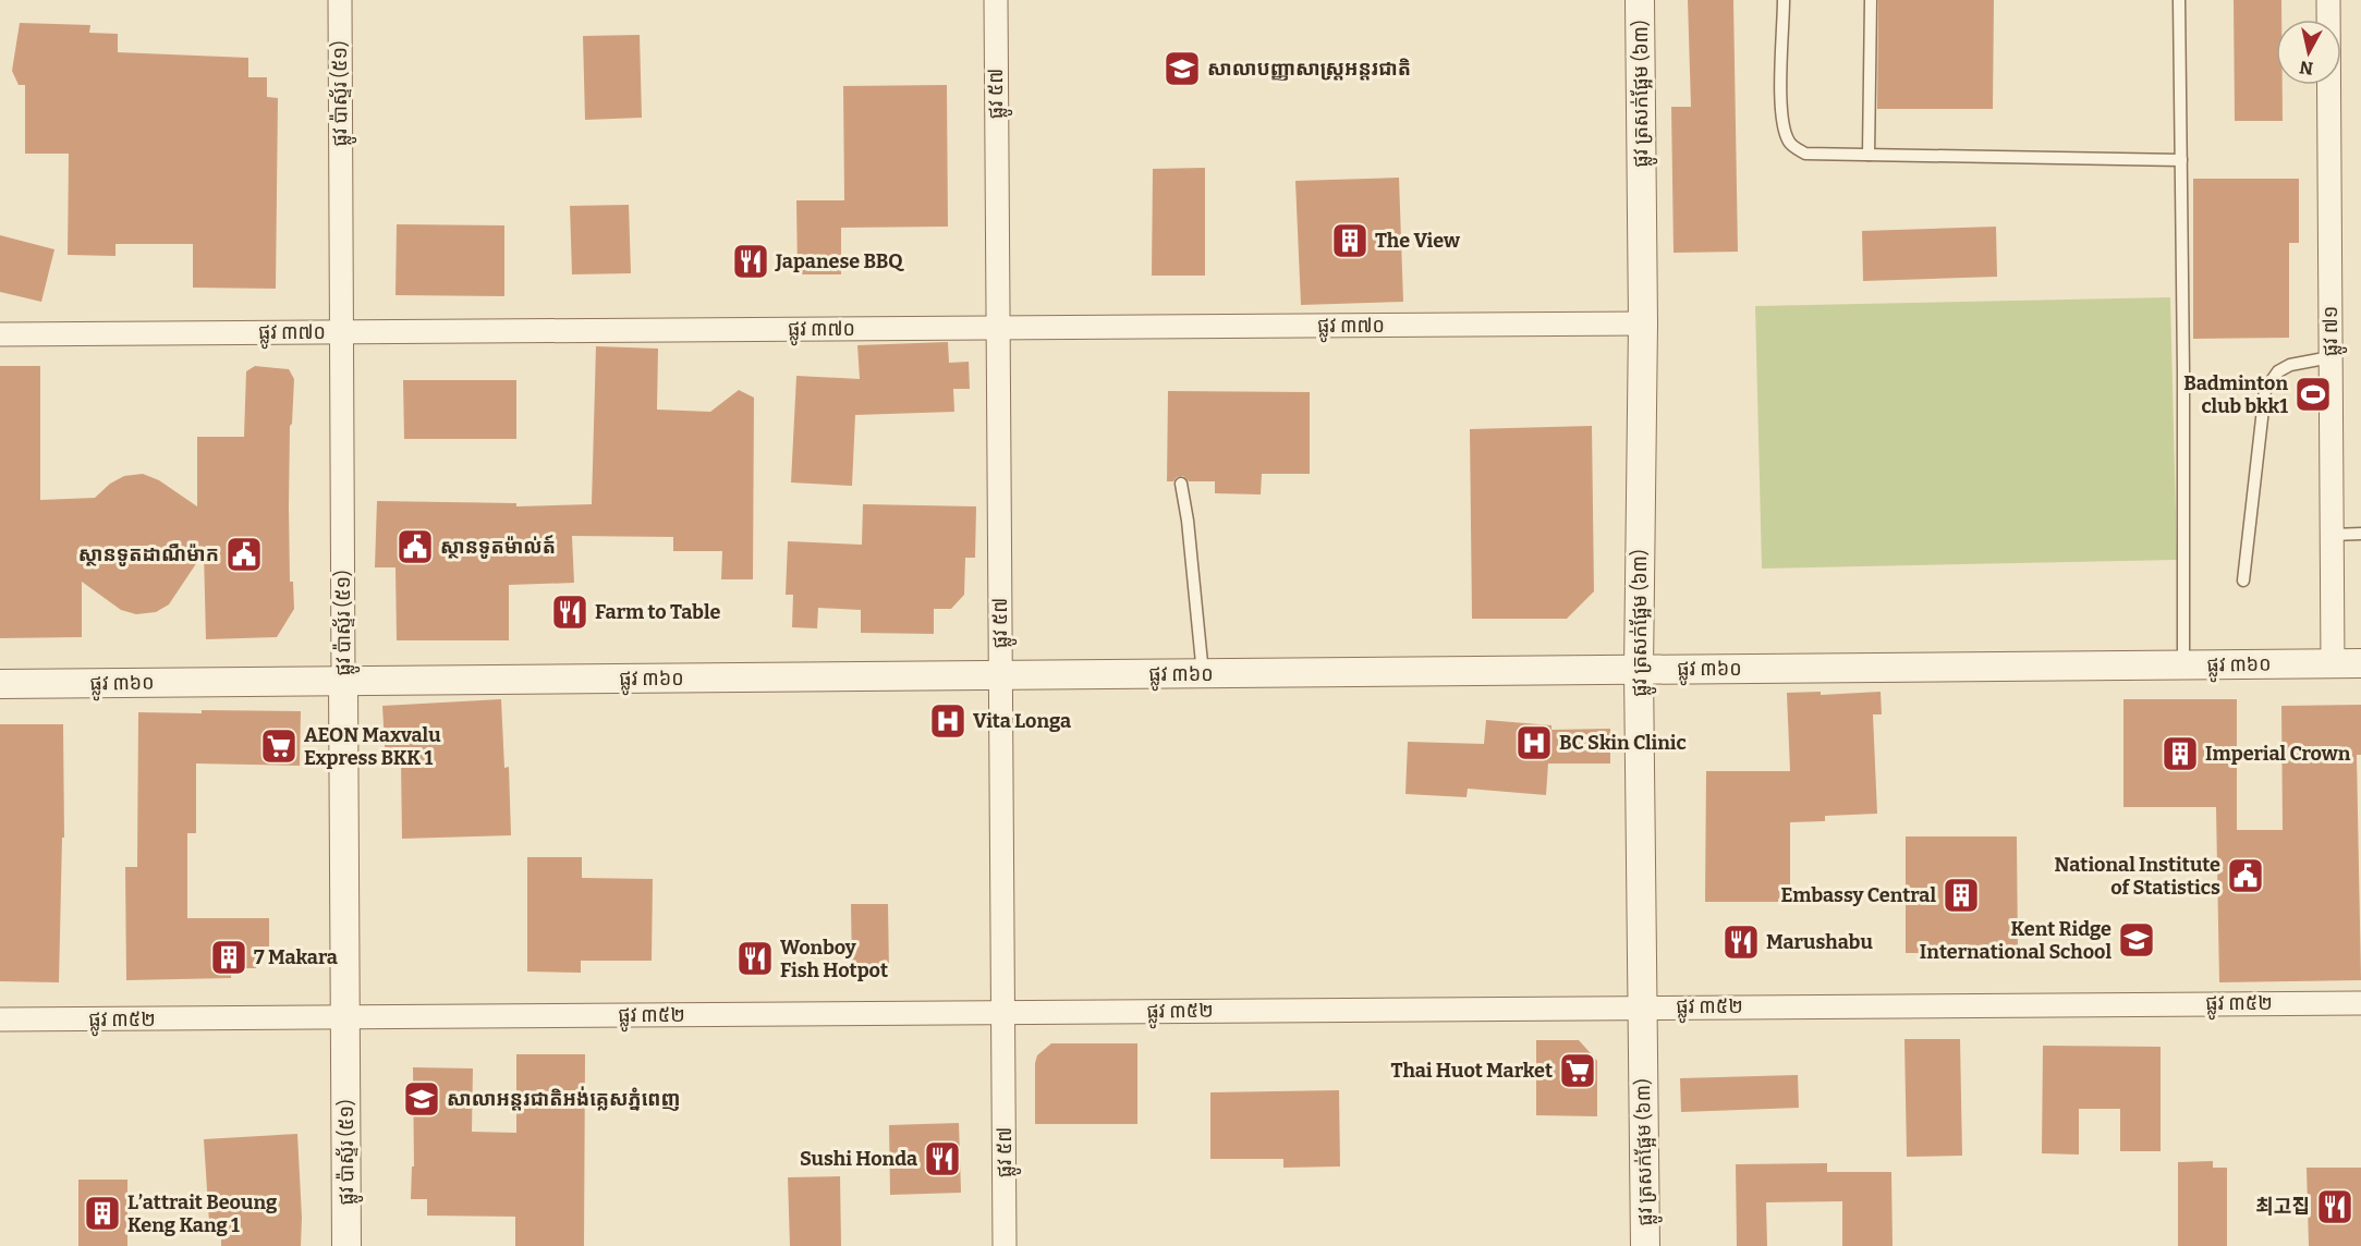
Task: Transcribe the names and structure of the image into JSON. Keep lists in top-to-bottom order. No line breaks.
{"streets":{"street":["ផ្លូវ ប៉ាស្ទ័រ (៥១)","ផ្លូវ ៥៧","ផ្លូវ ត្រសក់ផ្អែម (៦៣)","ផ្លូវ ៣៧០","ផ្លូវ ៧១","ផ្លូវ ៣៦០","ផ្លូវ ៣៥២"]},"crossings":[["ផ្លូវ ប៉ាស្ទ័រ (៥១)","ផ្លូវ ៣៧០"],["ផ្លូវ ប៉ាស្ទ័រ (៥១)","ផ្លូវ ៣៦០"],["ផ្លូវ ប៉ាស្ទ័រ (៥១)","ផ្លូវ ៣៥២"],["ផ្លូវ ៥៧","ផ្លូវ ៣៧០"],["ផ្លូវ ៥៧","ផ្លូវ ៣៦០"],["ផ្លូវ ៥៧","ផ្លូវ ៣៥២"],["ផ្លូវ ត្រសក់ផ្អែម (៦៣)","ផ្លូវ ៣៧០"],["ផ្លូវ ត្រសក់ផ្អែម (៦៣)","ផ្លូវ ៣៦០"],["ផ្លូវ ត្រសក់ផ្អែម (៦៣)","ផ្លូវ ៣៥២"],["ផ្លូវ ៧១","ផ្លូវ ៣៦០"]],"places":{"school or university":["សាលាបញ្ញាសាស្ត្រអន្តរជាតិ","Kent Ridge International School","សាលាអន្តរជាតិអង់គ្លេសភ្នំពេញ"],"building":["The View","Imperial Crown","Embassy Central","7 Makara","L’attrait Beoung Keng Kang 1"],"restaurant":["Japanese BBQ","Farm to Table","Marushabu","Wonboy Fish Hotpot","Sushi Honda","최고집"],"sports":["Badminton club bkk1"],"public building":["ស្ថានទូតម៉ាល់ត៍","ស្ថានទូតដាណឺម៉ាក","National Institute of Statistics"],"hospital":["Vita Longa","BC Skin Clinic"],"supermarket":["AEON Maxvalu Express BKK 1","Thai Huot Market"]},"north":"bottom"}
